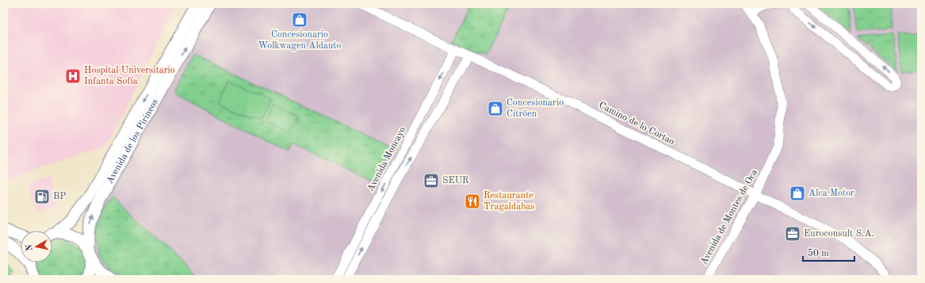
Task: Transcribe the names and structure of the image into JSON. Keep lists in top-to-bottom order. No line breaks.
{"streets":{"main road":["Avenida de los Pirineos"],"street":["Camino de lo Cortao","Avenida Moncayo","Avenida de Montes de Oca"]},"crossings":[["Camino de lo Cortao","Avenida Moncayo"],["Camino de lo Cortao","Avenida de Montes de Oca"]],"places":{"shop":["Concesionario Wolkwagen Aldauto","Concesionario Citröen","Alca Motor"],"hospital":["Hospital Universitario Infanta Sofía"],"office":["SEUR","Euroconsult S.A."],"fuel station":["BP"],"restaurant":["Restaurante Tragaldabas"]},"scale_bar":"50 m","north":"left"}
